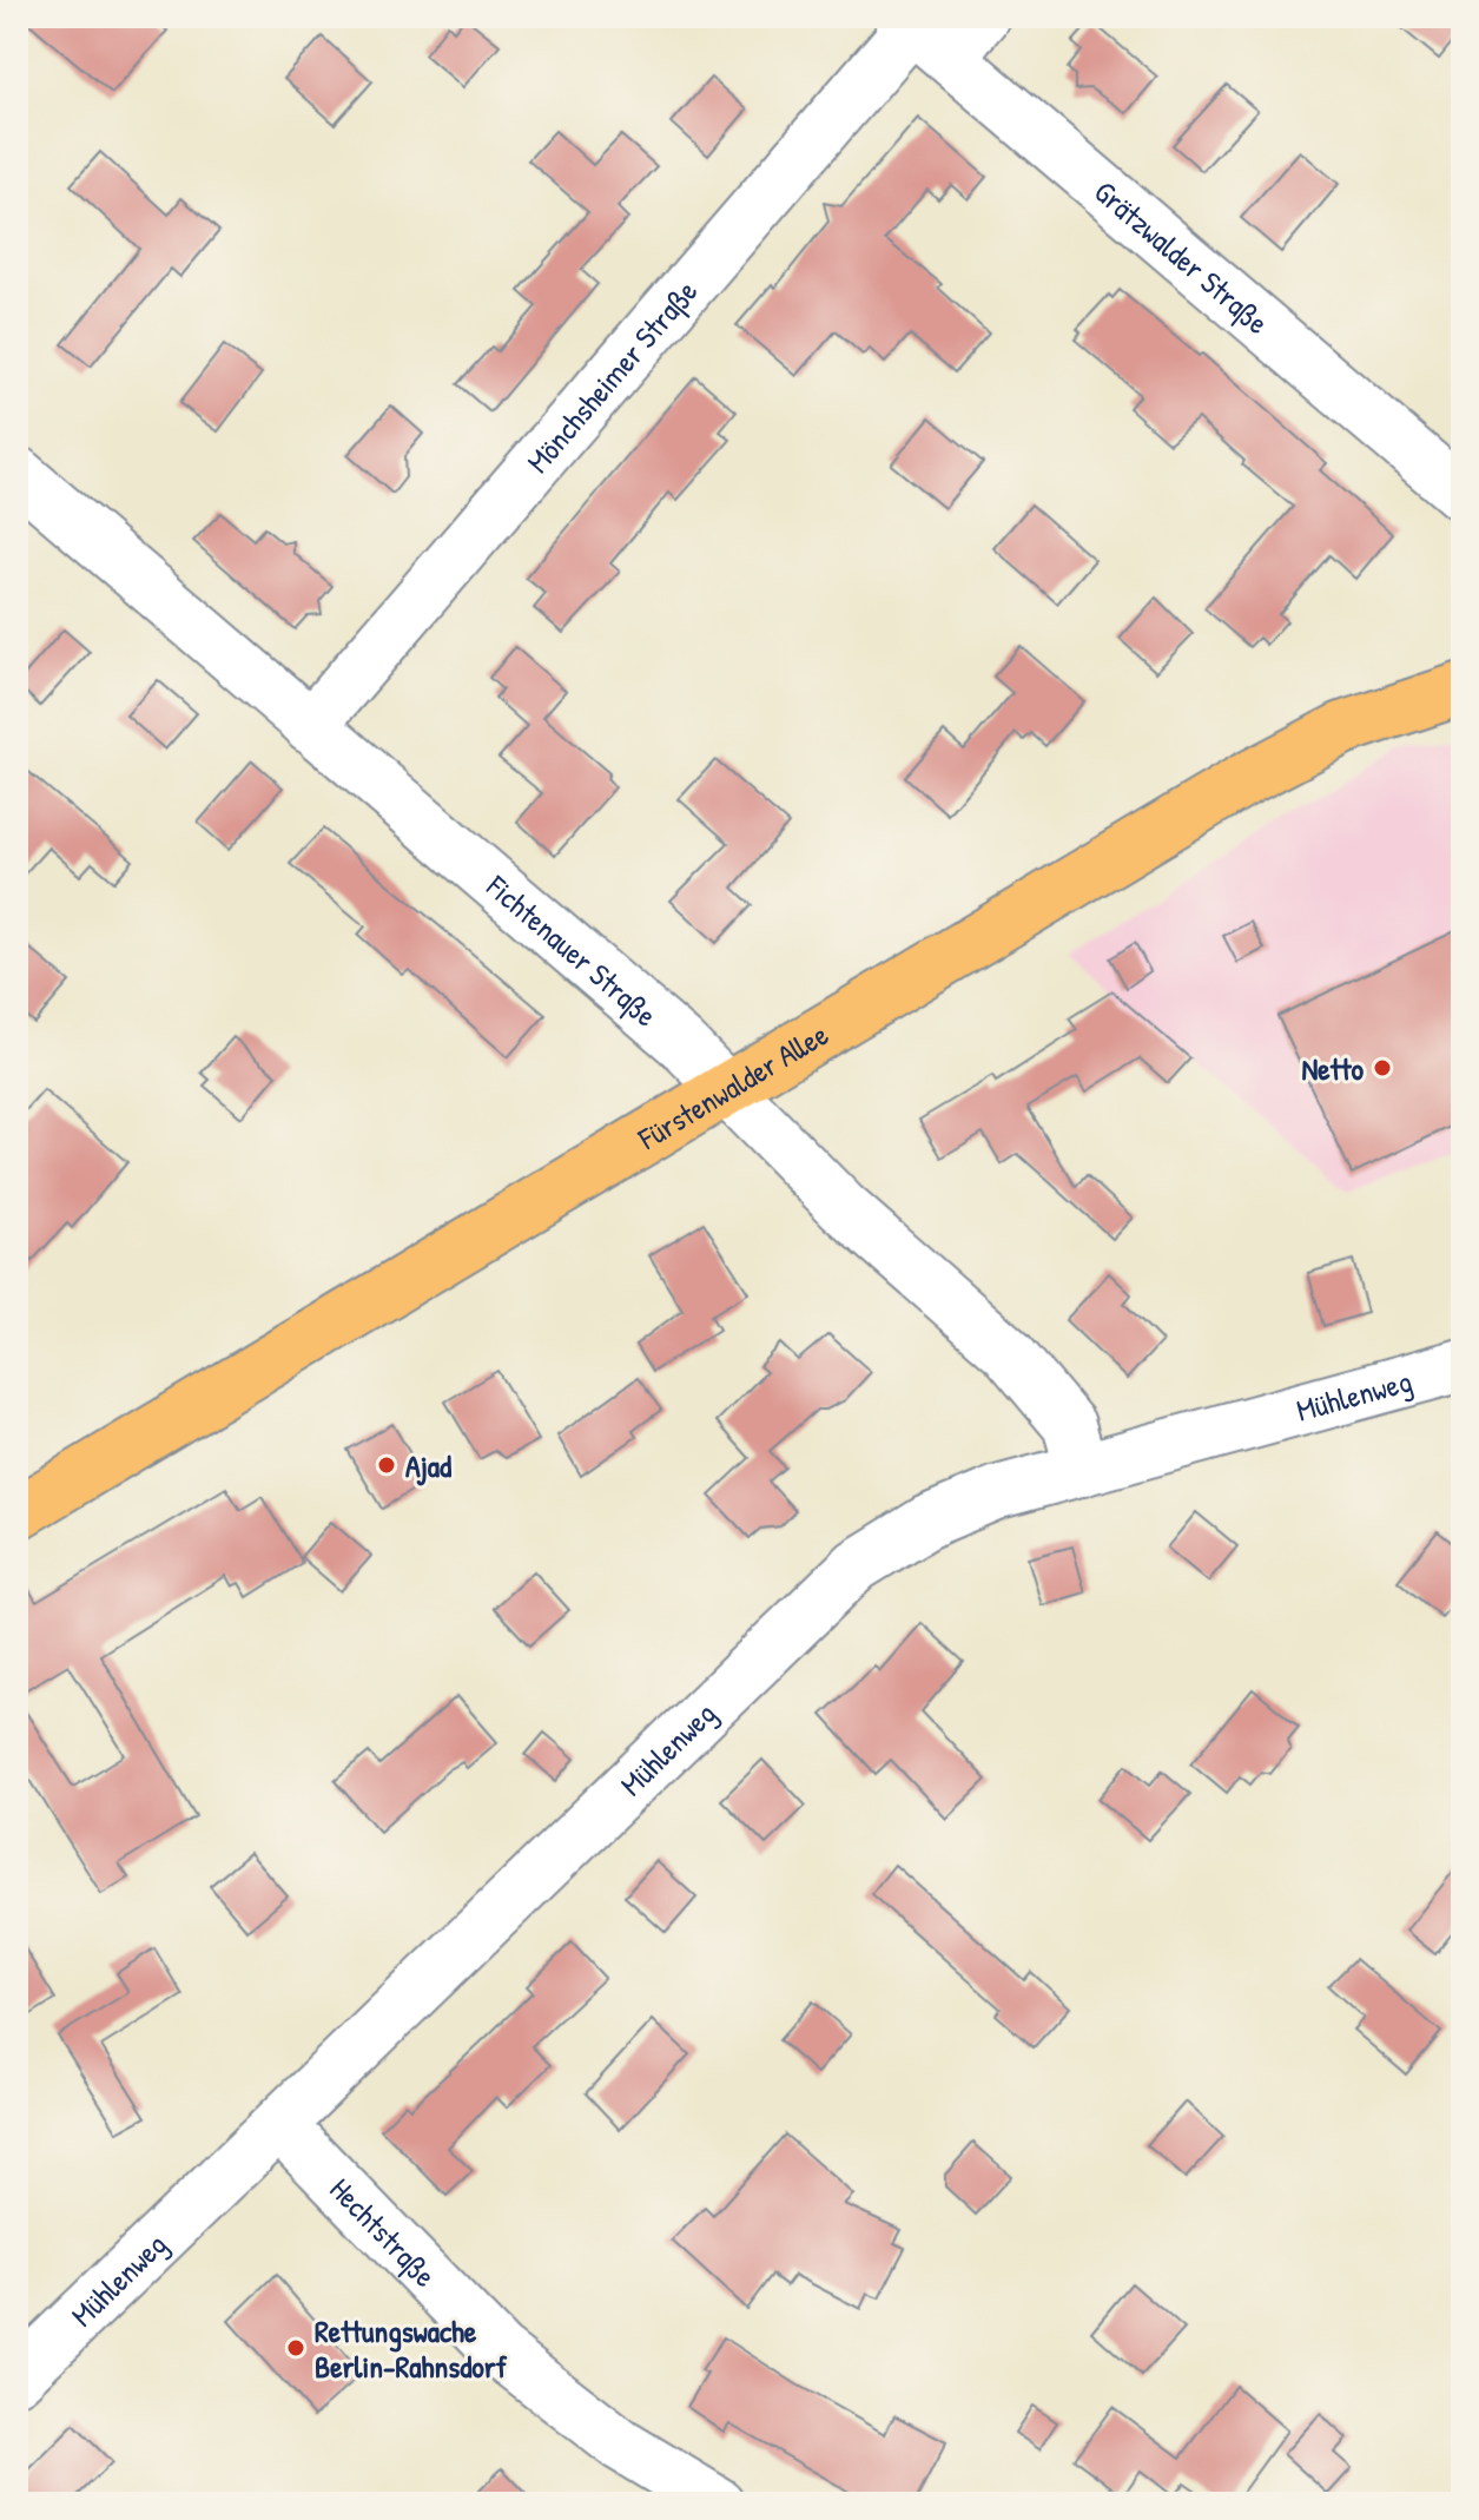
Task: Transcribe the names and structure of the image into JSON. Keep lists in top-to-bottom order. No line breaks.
{"streets":{"main road":["Fürstenwalder Allee"],"street":["Grätzwalder Straße","Mönchsheimer Straße","Fichtenauer Straße","Mühlenweg","Hechtstraße"]},"crossings":[["Grätzwalder Straße","Mönchsheimer Straße"],["Mönchsheimer Straße","Fichtenauer Straße"],["Fichtenauer Straße","Fürstenwalder Allee"],["Fichtenauer Straße","Mühlenweg"],["Mühlenweg","Hechtstraße"]],"places":["Netto","Ajad","Rettungswache Berlin-Rahnsdorf"]}
